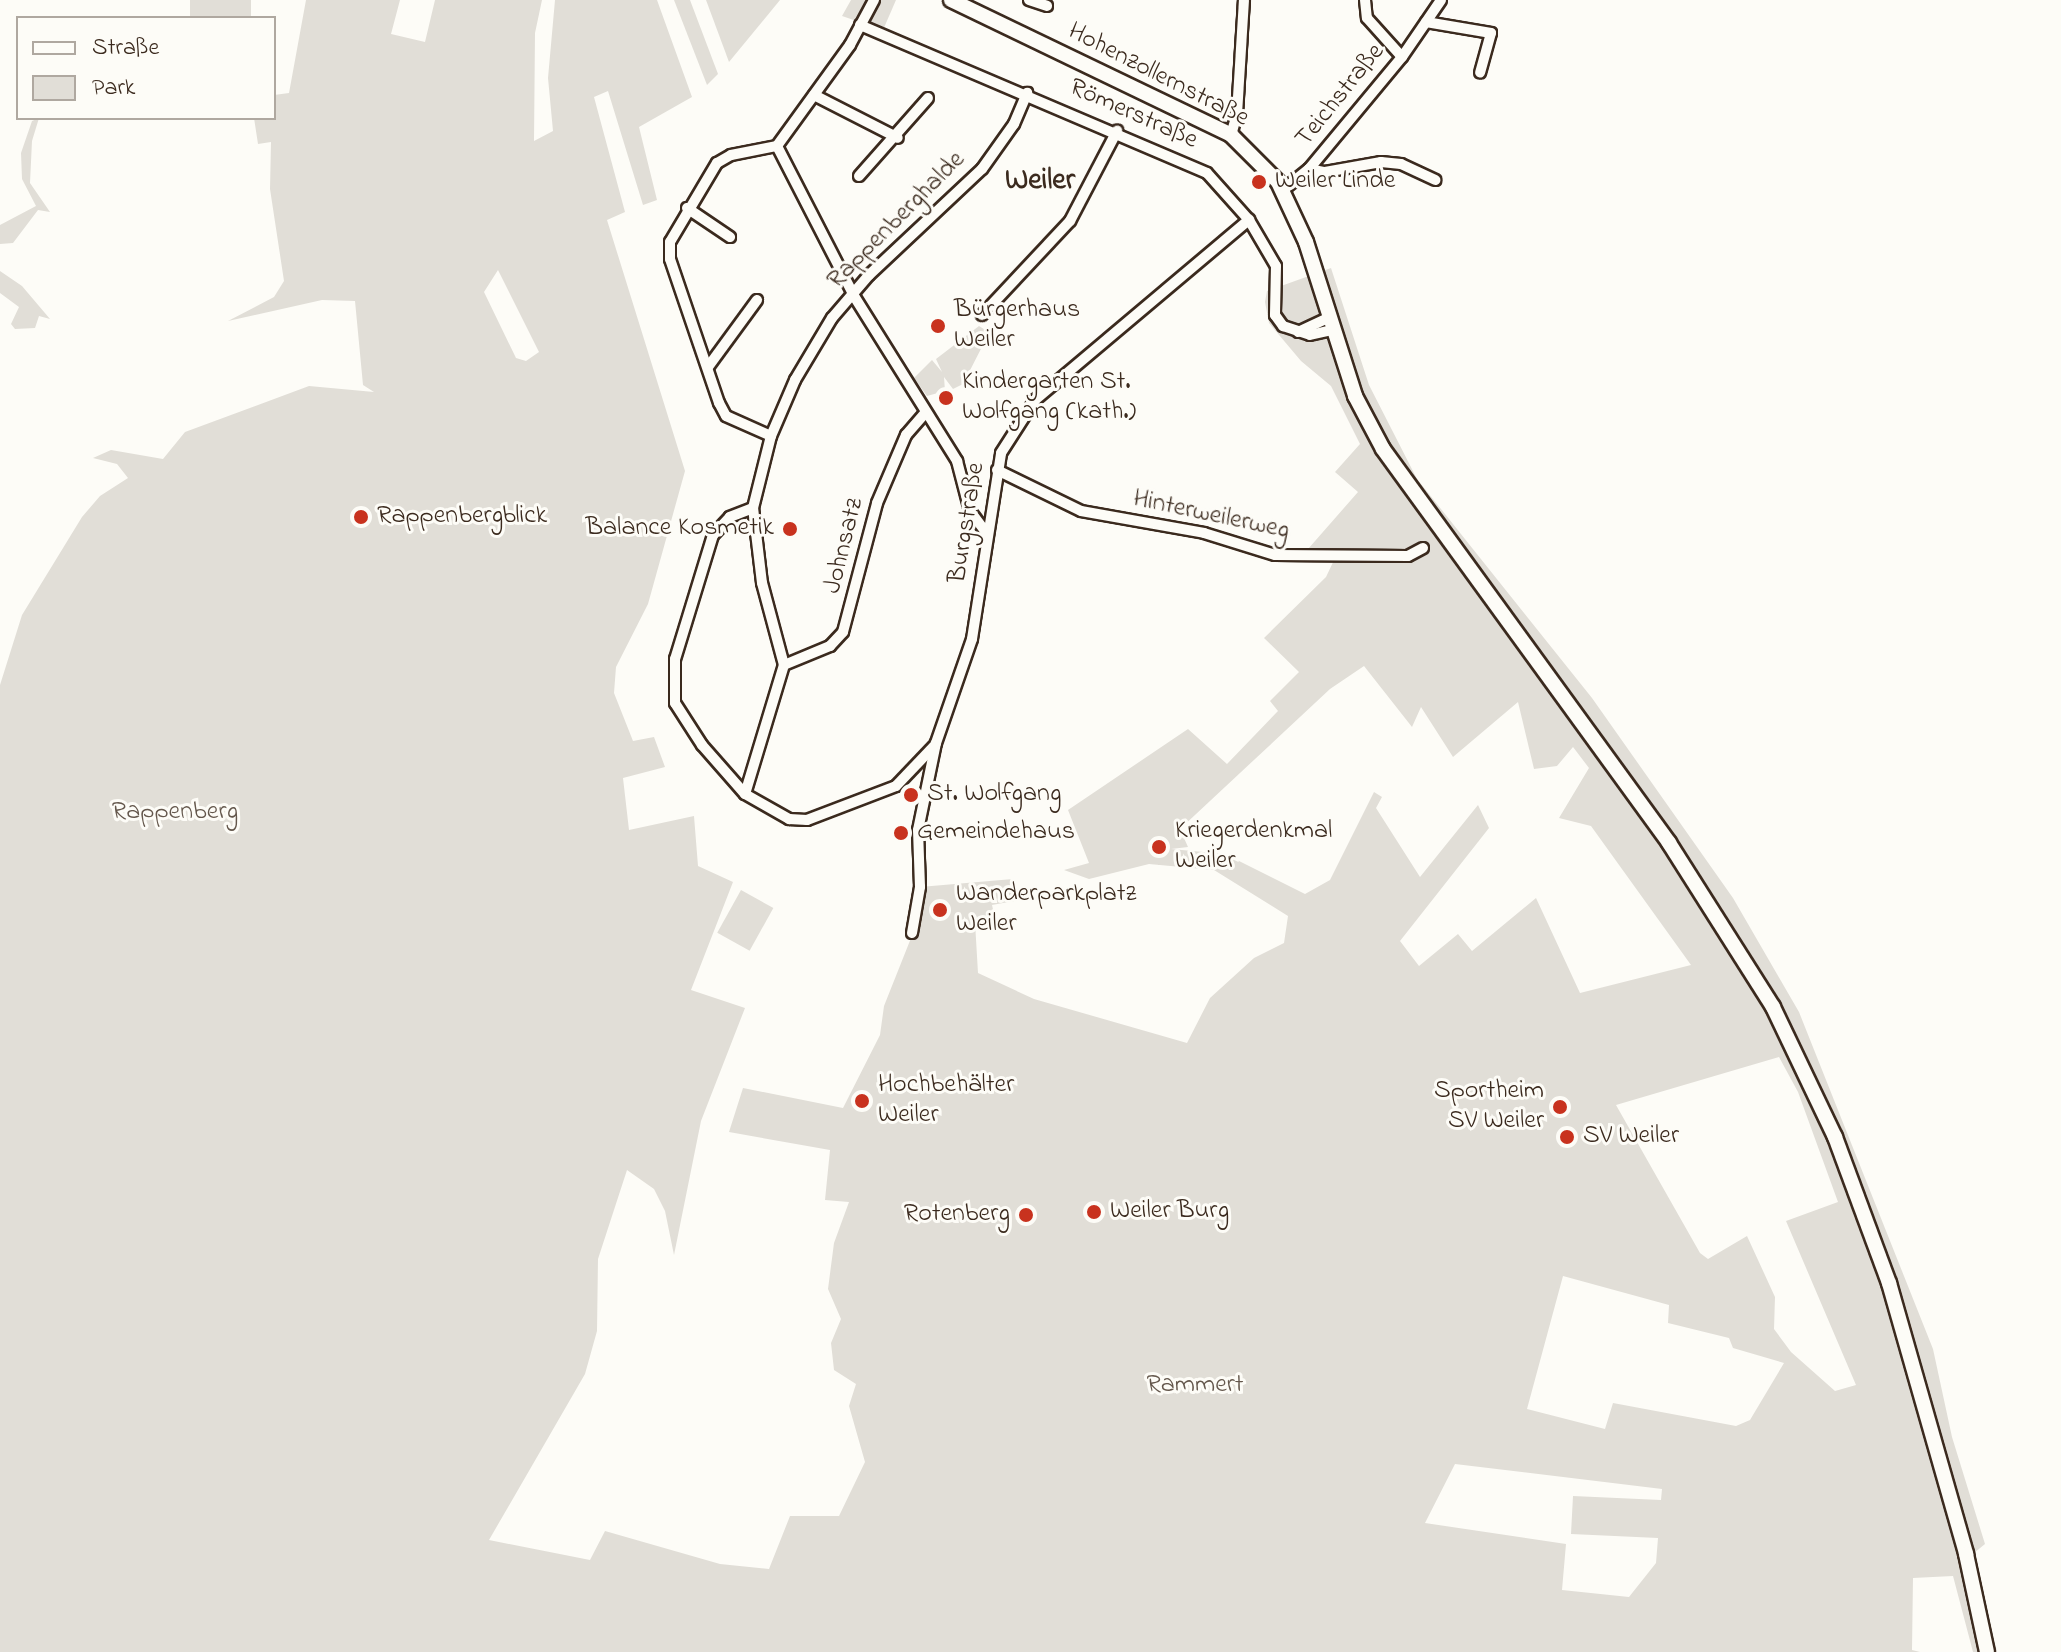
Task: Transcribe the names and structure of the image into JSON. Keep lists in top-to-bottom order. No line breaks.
{"streets":{"main road":["Hohenzollernstraße"],"street":["Teichstraße","Römerstraße","Rappenberghalde","Hinterweilerweg","Burgstraße","Johnsatz"]},"crossings":[["Hohenzollernstraße","Teichstraße"],["Hohenzollernstraße","Römerstraße"],["Römerstraße","Rappenberghalde"],["Römerstraße","Burgstraße"],["Rappenberghalde","Johnsatz"],["Hinterweilerweg","Burgstraße"]],"districts":["Weiler"],"parks":["Rappenberg","Rammert"],"places":["Weiler Linde","Bürgerhaus Weiler","Kindergarten St. Wolfgang (kath.)","Rappenbergblick","Balance Kosmetik","St. Wolfgang","Gemeindehaus","Kriegerdenkmal Weiler","Wanderparkplatz Weiler","Hochbehälter Weiler","Sportheim SV Weiler","SV Weiler","Weiler Burg","Rotenberg"],"legend":["Straße","Park"]}
